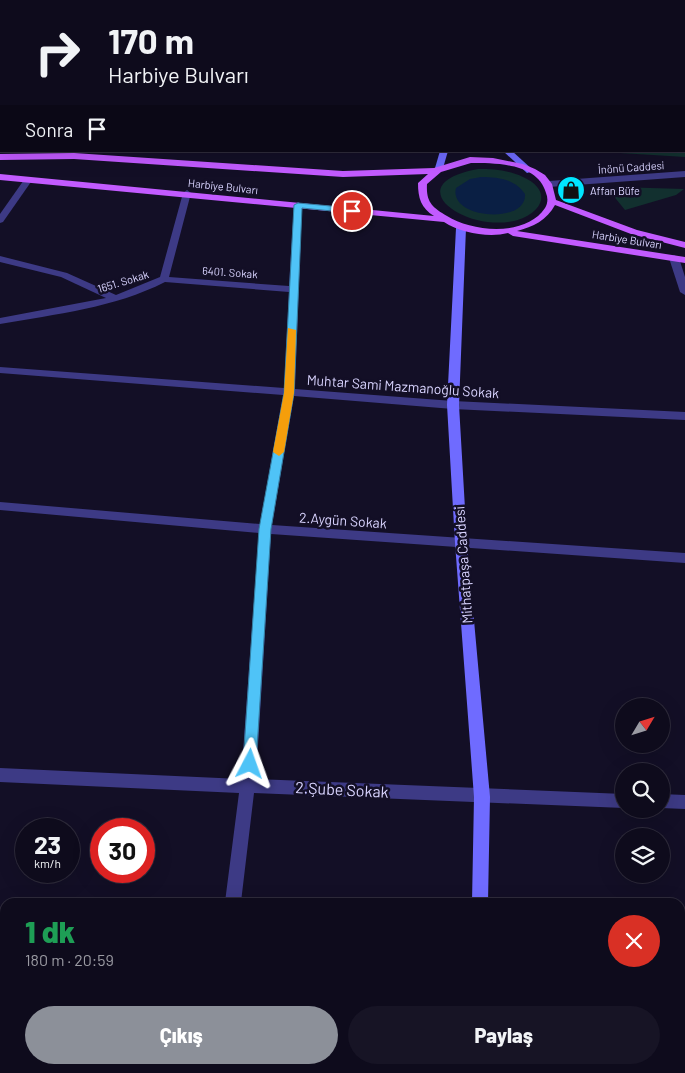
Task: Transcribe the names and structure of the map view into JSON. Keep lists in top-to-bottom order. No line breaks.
{"streets":{"main road":["Harbiye Bulvarı","Mithatpaşa Caddesi"],"street":["İnönü Caddesi","6401. Sokak","1651. Sokak","Muhtar Sami Mazmanoğlu Sokak","2.Aygün Sokak","2.Şube Sokak"]},"crossings":[["İnönü Caddesi","Harbiye Bulvarı"],["Harbiye Bulvarı","1651. Sokak"],["Harbiye Bulvarı","Mithatpaşa Caddesi"],["6401. Sokak","1651. Sokak"],["Muhtar Sami Mazmanoğlu Sokak","Mithatpaşa Caddesi"],["2.Aygün Sokak","Mithatpaşa Caddesi"],["Mithatpaşa Caddesi","2.Şube Sokak"]],"places":{"shop":["Affan Büfe"]},"north":"top right","page":{"turn":["170 m","Harbiye Bulvarı"],"then":"Sonra","speed":"23 km/h","limit":"30","heading":["1 dk","180 m · 20:59"],"buttons":["Çıkış","Paylaş"]}}
